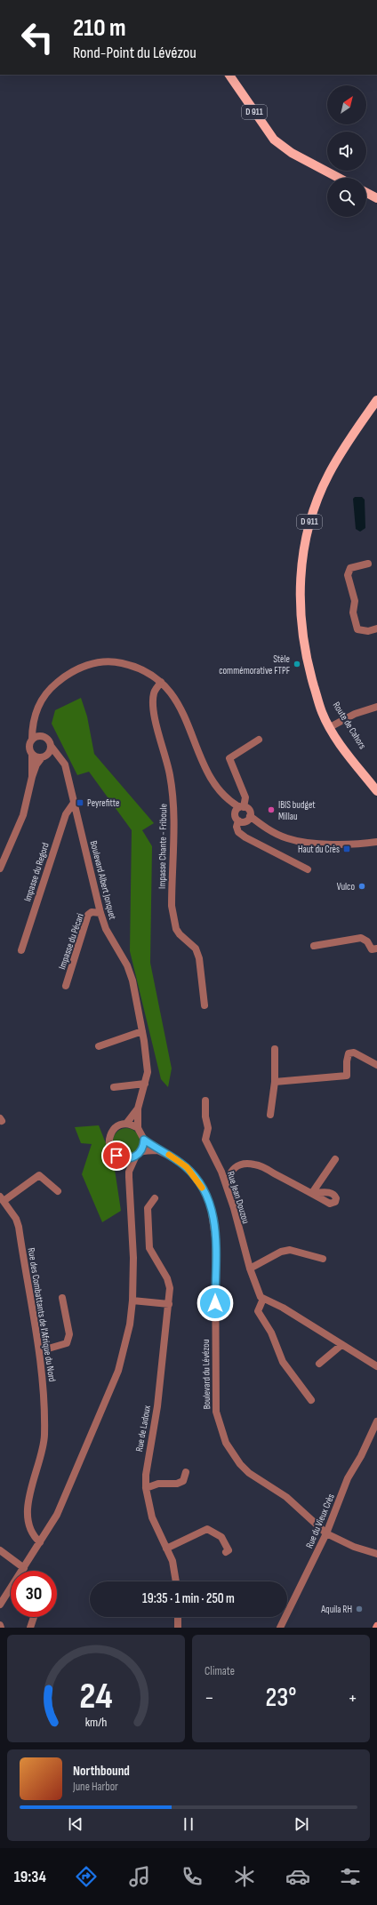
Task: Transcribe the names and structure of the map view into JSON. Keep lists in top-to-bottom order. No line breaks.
{"streets":{"main road":["D 911","Route de Cahors"],"street":["Impasse Chante - Friboule","Impasse du Regord","Boulevard Albert Jonquet","Impasse du Pécari","Rue Jean Douzou","Rue des Combattants de l'Afrique du Nord","Boulevard du Lévézou","Rue de Ladoux","Rue du Vieux Crès"]},"crossings":[["Impasse du Regord","Boulevard Albert Jonquet"],["Boulevard Albert Jonquet","Impasse du Pécari"],["Boulevard Albert Jonquet","Boulevard du Lévézou"],["Boulevard du Lévézou","Rue du Vieux Crès"]],"places":{"other":["Stèle commémorative FTPF","IBIS budget Millau","Vulco","Aquila RH"],"transit":["Peyrefitte","Haut du Crès"]},"north":"top right","page":{"turn":["210 m","Rond-Point du Lévézou"],"limit":"30","trip":"19:35 · 1 min · 250 m","tile":"Climate","heat":["−","23°","+"],"song":["Northbound","June Harbor"],"tabs":"19:34","gauge":["24","km/h"]}}
